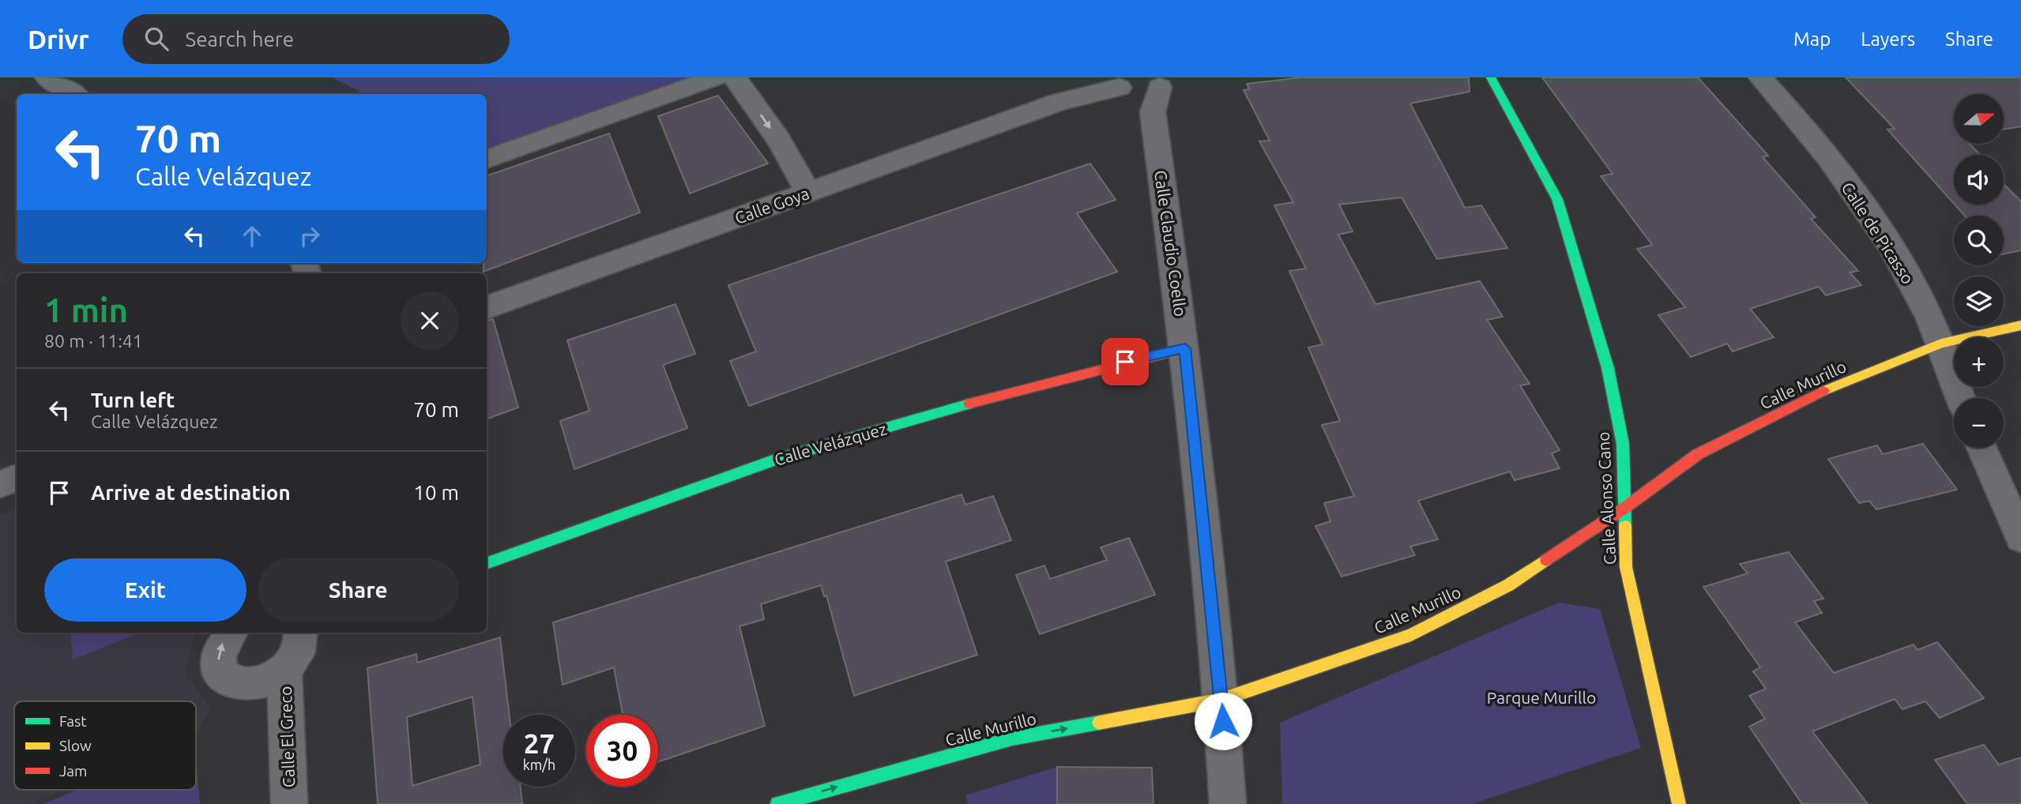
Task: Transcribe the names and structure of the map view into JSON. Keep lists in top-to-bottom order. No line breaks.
{"streets":{"street":["Calle Goya","Calle de Picasso","Calle Claudio Coello","Calle Murillo","Calle Velázquez","Calle Alonso Cano","Calle El Greco"]},"crossings":[["Calle Goya","Calle Claudio Coello"],["Calle de Picasso","Calle Murillo"],["Calle Claudio Coello","Calle Murillo"],["Calle Claudio Coello","Calle Velázquez"],["Calle Murillo","Calle Alonso Cano"]],"parks":["Parque Murillo"],"legend":["Fast","Slow","Jam"],"north":"right","page":{"header":"Drivr","search":"Search here","nav":["Map","Layers","Share"],"map_buttons":["+","−"],"turn":["70 m","Calle Velázquez"],"heading":["1 min","80 m · 11:41"],"list":[{"name":"Turn left","note":"Calle Velázquez","value":"70 m"},{"name":"Arrive at destination","value":"10 m"}],"buttons":["Exit","Share"],"speed":"27 km/h","limit":"30"}}
